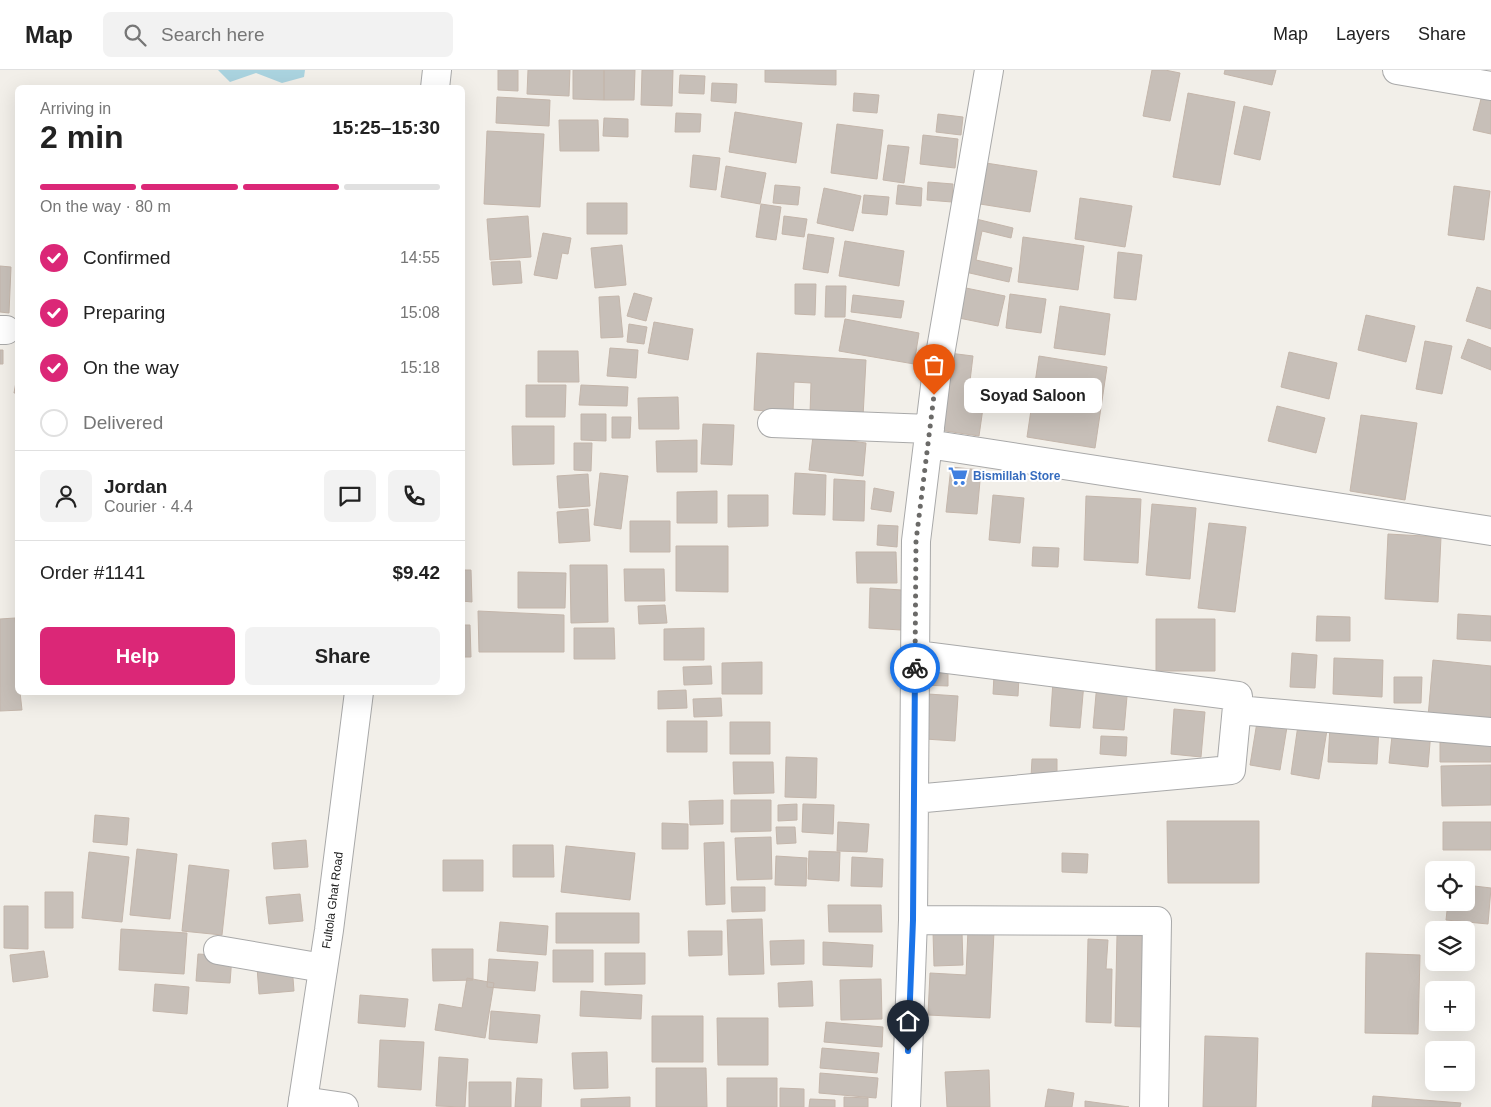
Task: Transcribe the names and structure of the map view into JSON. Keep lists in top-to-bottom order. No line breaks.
{"streets":{"street":["Fultola Ghat Road"]},"places":{"other":["Soyad Saloon"],"supermarket":["Bismillah Store"]},"page":{"header":"Map","search":"Search here","nav":["Map","Layers","Share"],"heading":["2 min","Arriving in","15:25–15:30"],"panel":["Jordan","Courier · 4.4","Order #1141","$9.42"],"bar":"On the way · 80 m","list":[["Confirmed","14:55"],["Preparing","15:08"],["On the way","15:18"],"Delivered"],"bubble":"Soyad Saloon","buttons":["Help","Share"],"map_buttons":["+","−"]}}
